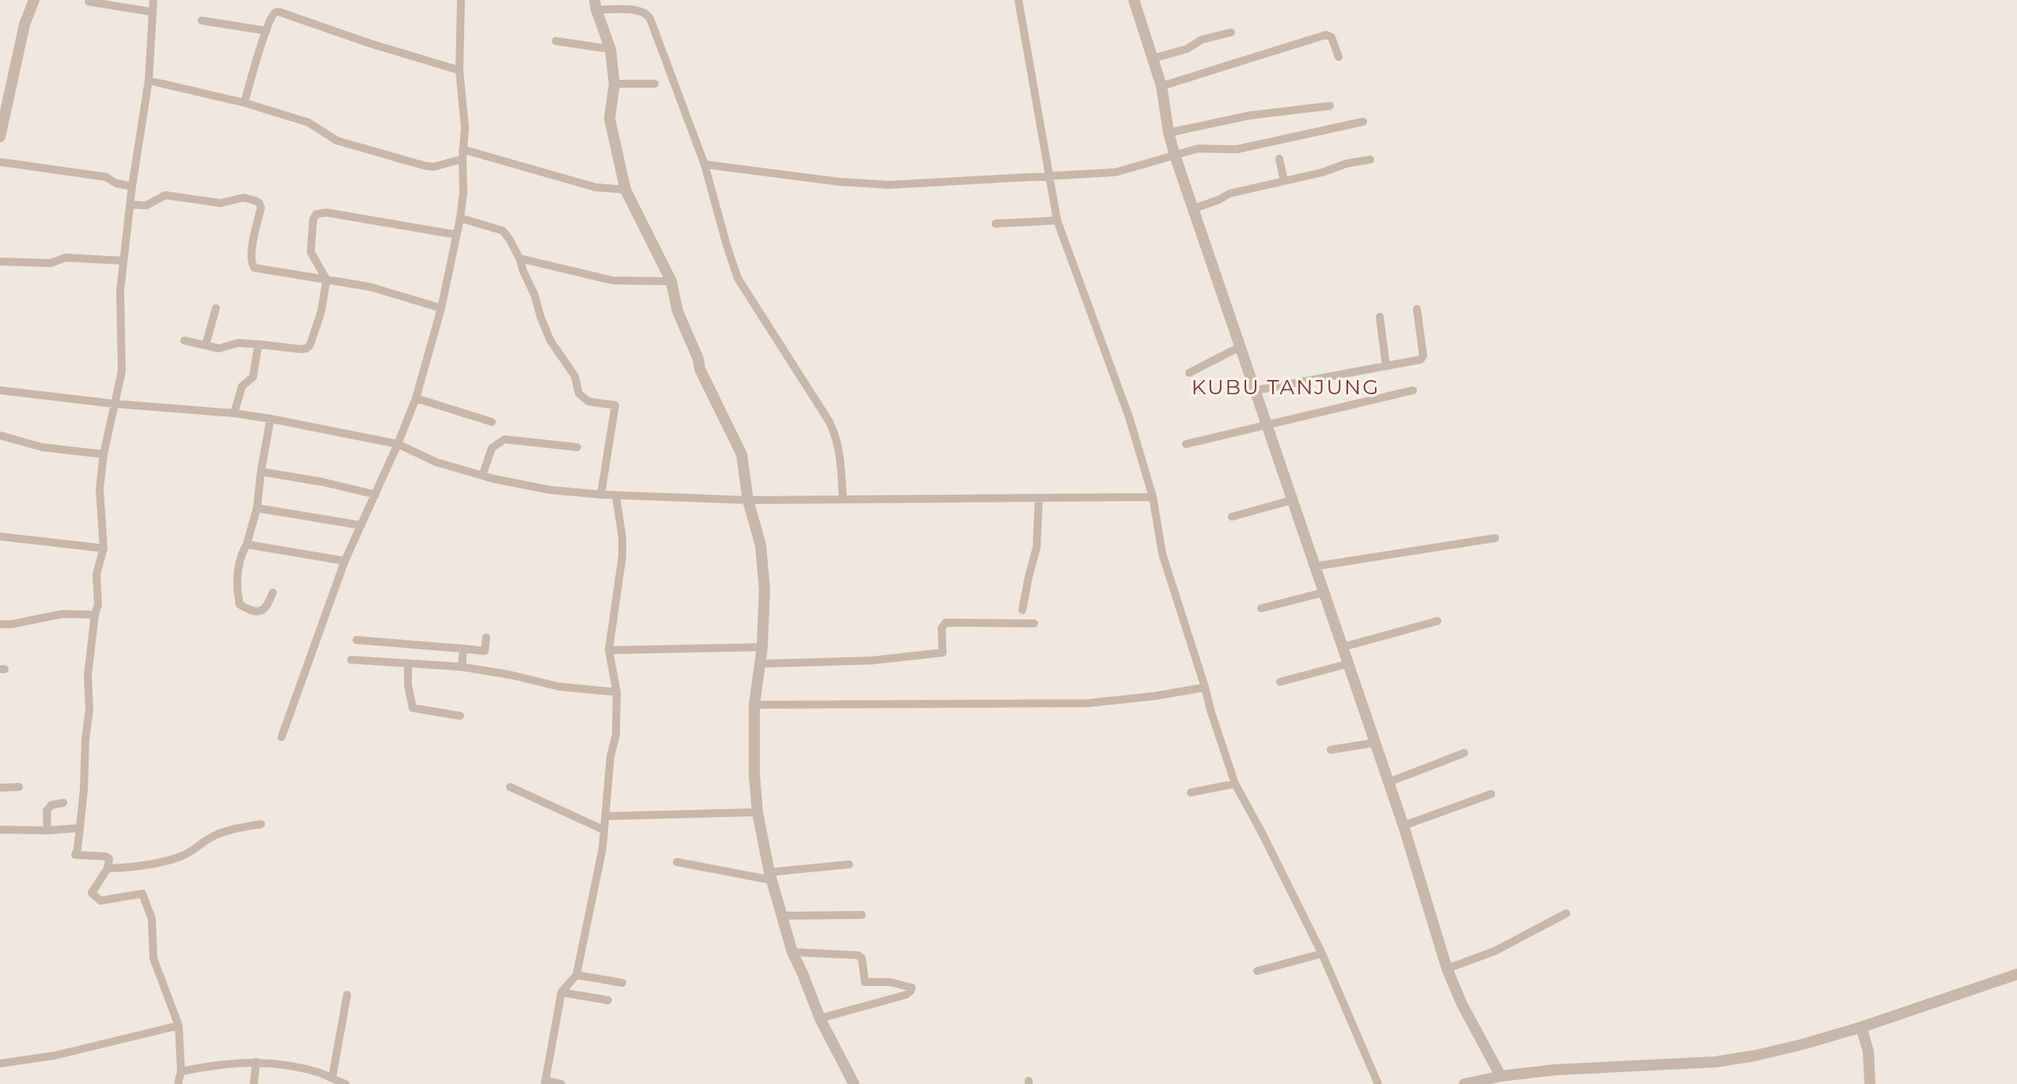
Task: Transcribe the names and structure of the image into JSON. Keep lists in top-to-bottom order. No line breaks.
{"districts":["KUBU TANJUNG"]}
